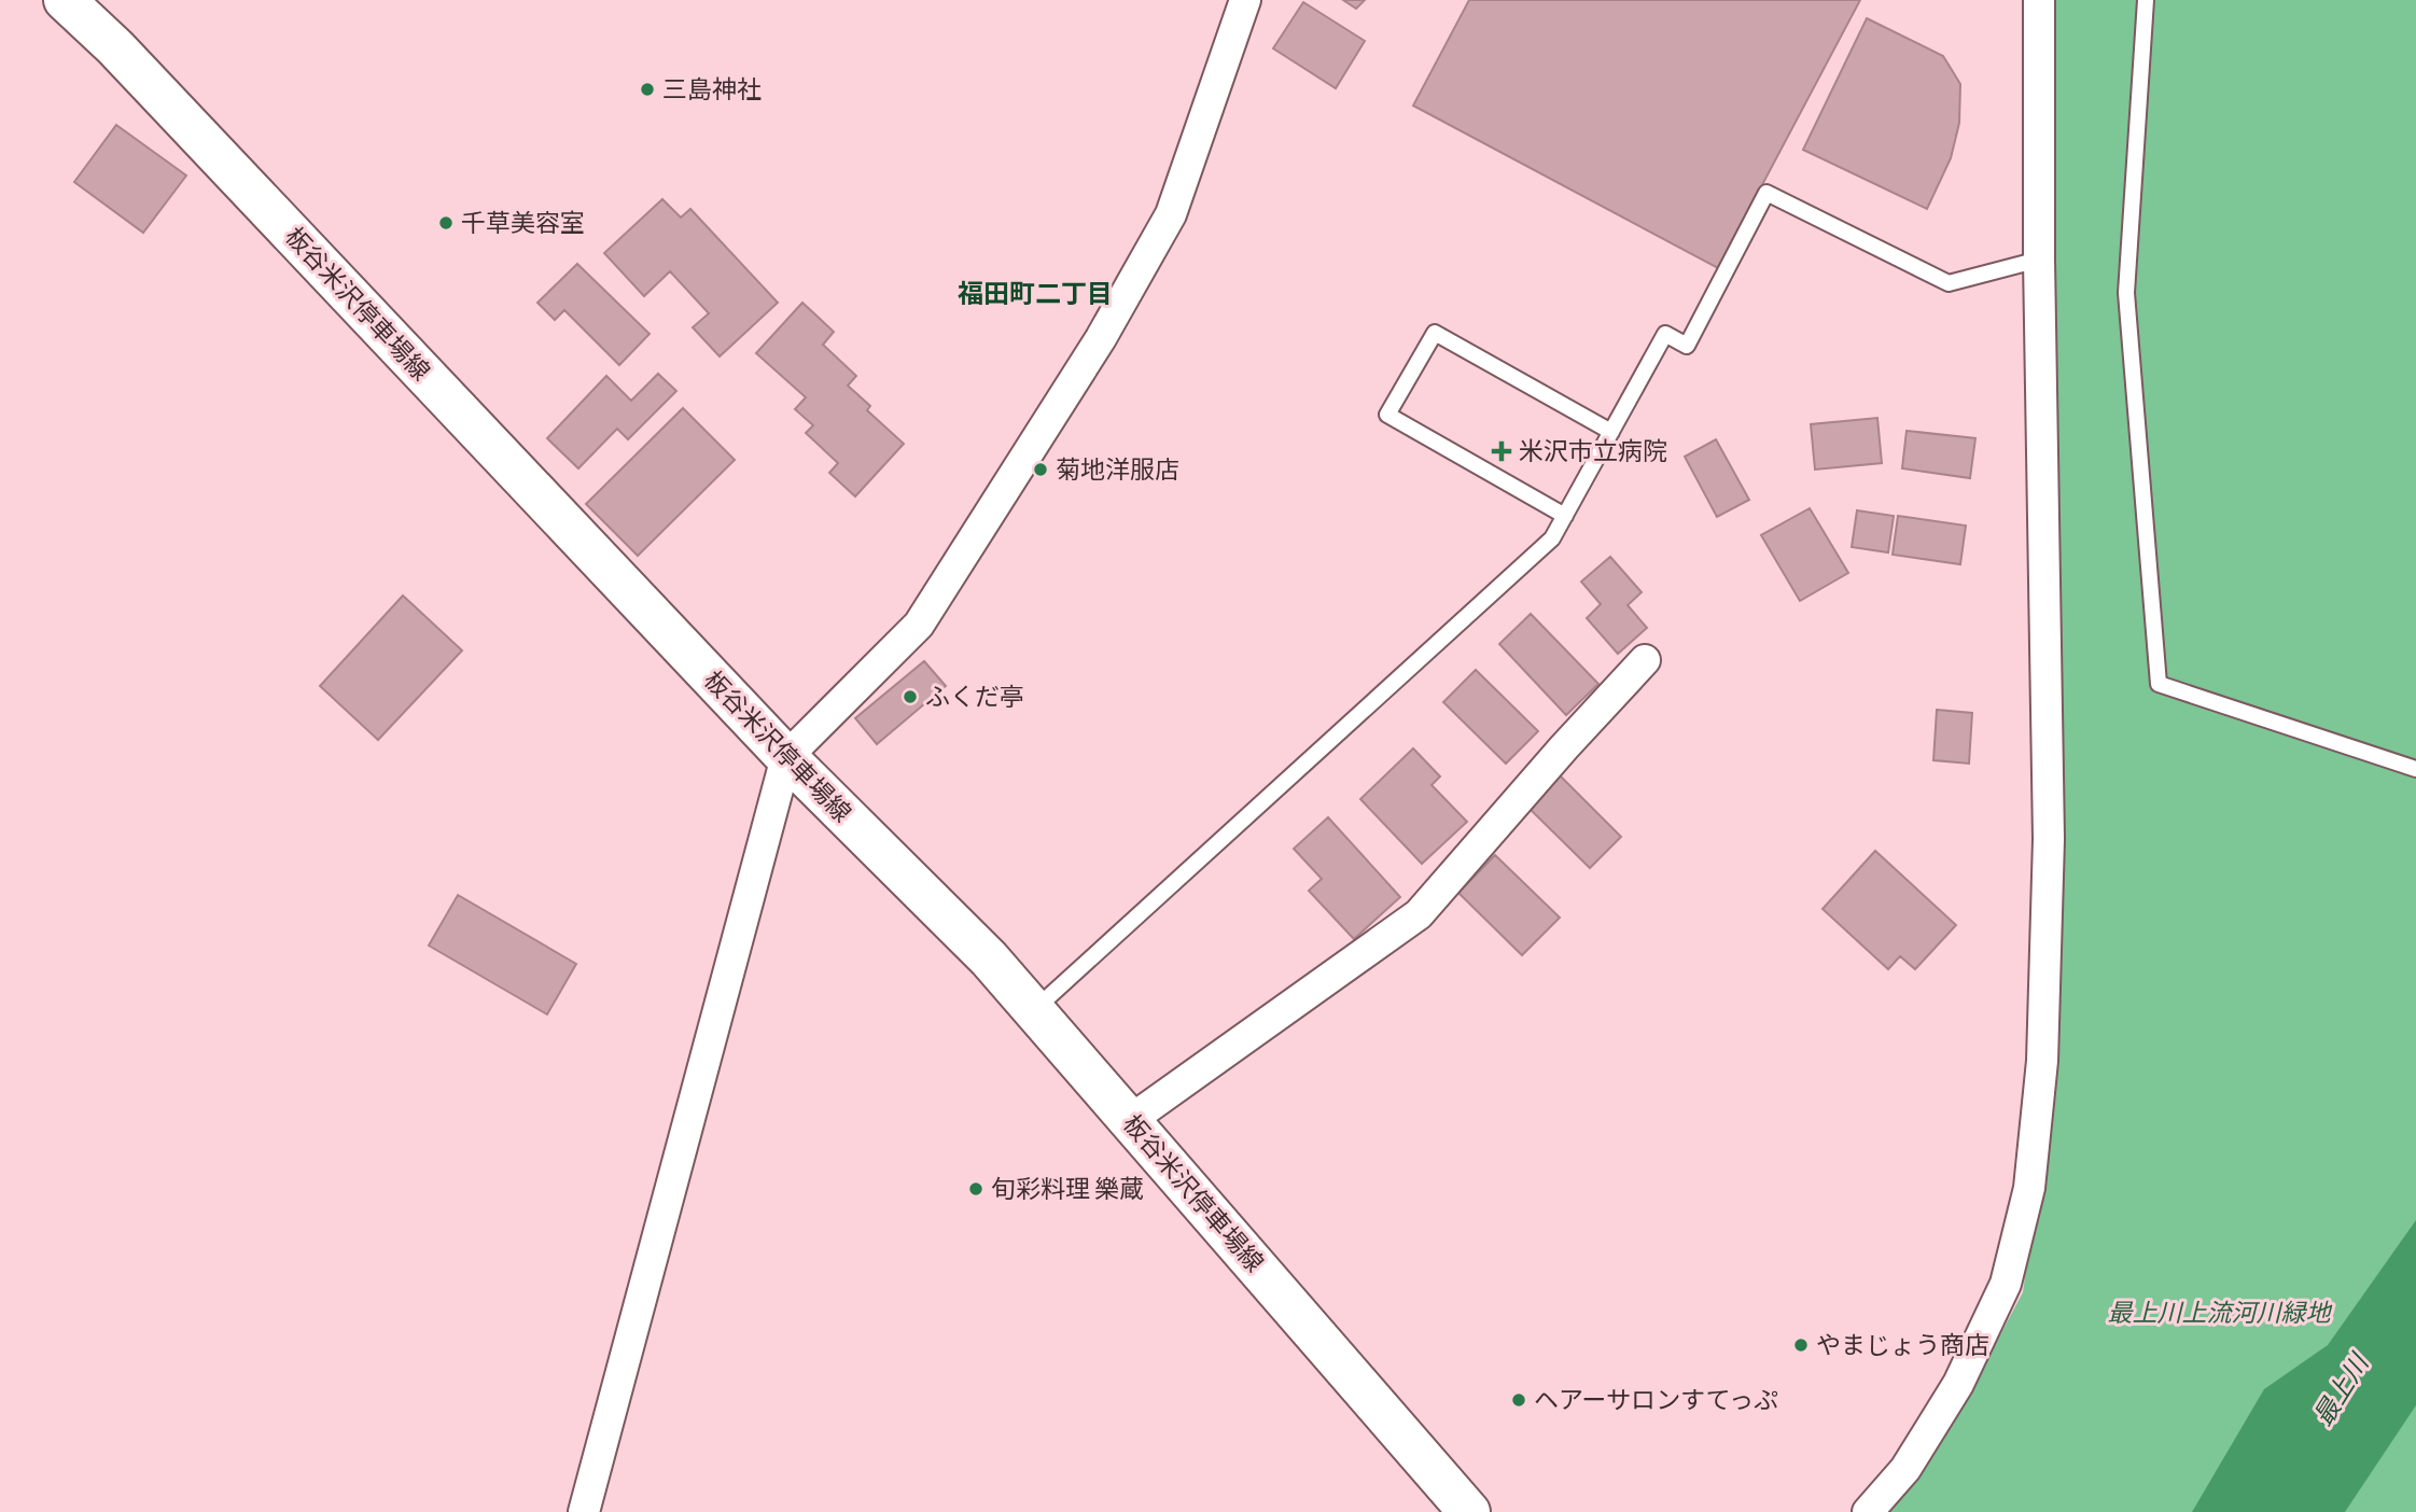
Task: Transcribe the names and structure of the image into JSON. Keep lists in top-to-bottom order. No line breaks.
{"streets":{"main road":["板谷米沢停車場線"]},"districts":["福田町二丁目"],"water":["最上川"],"parks":["最上川上流河川緑地"],"places":{"other":["三島神社","千草美容室","菊地洋服店","ふくだ亭","旬彩料理 樂蔵","やまじょう商店","ヘアーサロンすてっぷ"],"health":["米沢市立病院"]}}
